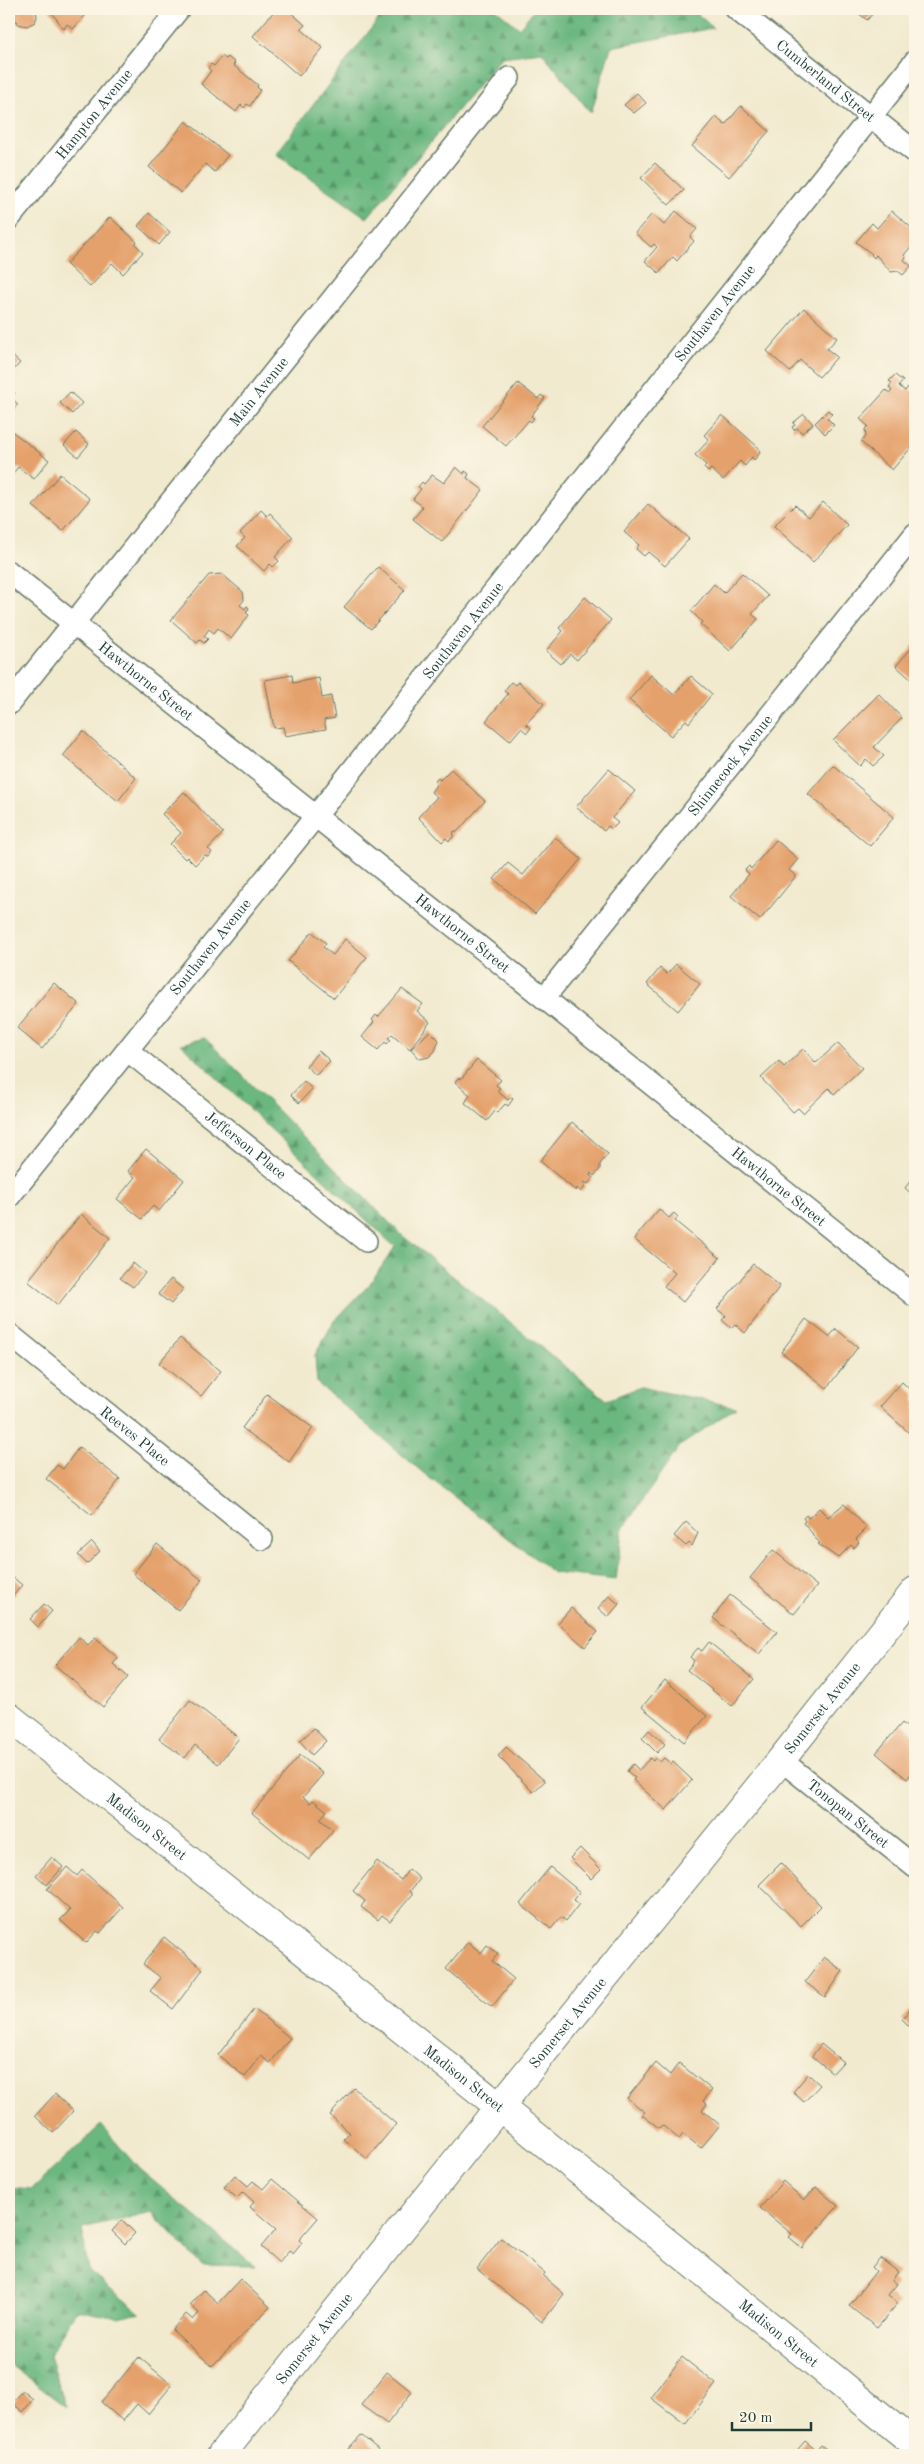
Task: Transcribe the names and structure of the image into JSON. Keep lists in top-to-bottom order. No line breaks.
{"streets":{"street":["Cumberland Street","Hampton Avenue","Southaven Avenue","Main Avenue","Hawthorne Street","Shinnecock Avenue","Jefferson Place","Reeves Place","Somerset Avenue","Tonopan Street","Madison Street"]},"crossings":[["Cumberland Street","Southaven Avenue"],["Southaven Avenue","Hawthorne Street"],["Southaven Avenue","Jefferson Place"],["Main Avenue","Hawthorne Street"],["Hawthorne Street","Shinnecock Avenue"],["Somerset Avenue","Tonopan Street"],["Somerset Avenue","Madison Street"]],"scale_bar":"20 m"}
